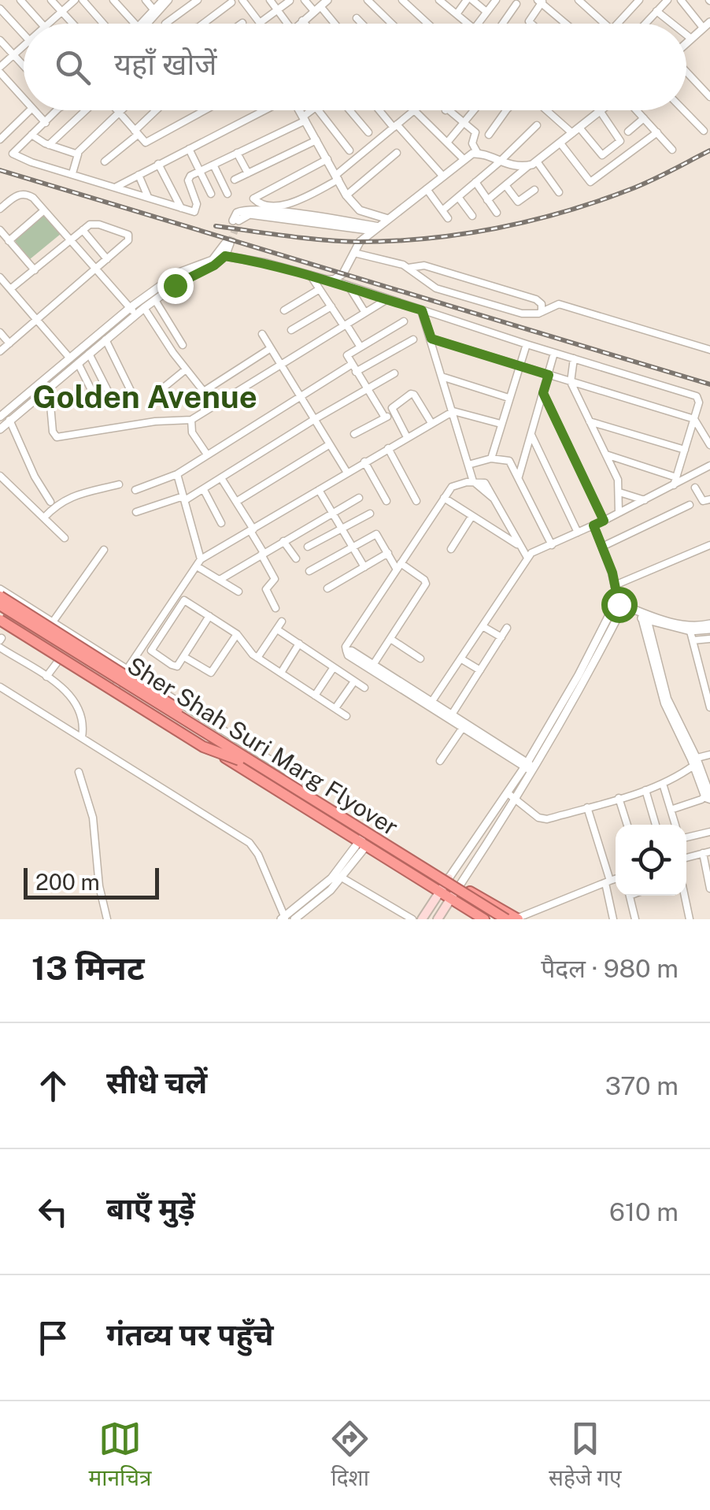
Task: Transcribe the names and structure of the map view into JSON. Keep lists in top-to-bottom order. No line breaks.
{"streets":{"highway":["Sher Shah Suri Marg Flyover"]},"districts":["Golden Avenue"],"scale_bar":"200 m","page":{"search":"यहाँ खोजें","scale":"200 m","heading":["13 मिनट","पैदल · 980 m"],"list":[["सीधे चलें","370 m"],["बाएँ मुड़ें","610 m"],"गंतव्य पर पहुँचे"],"nav":["मानचित्र","दिशा","सहेजे गए"]}}
